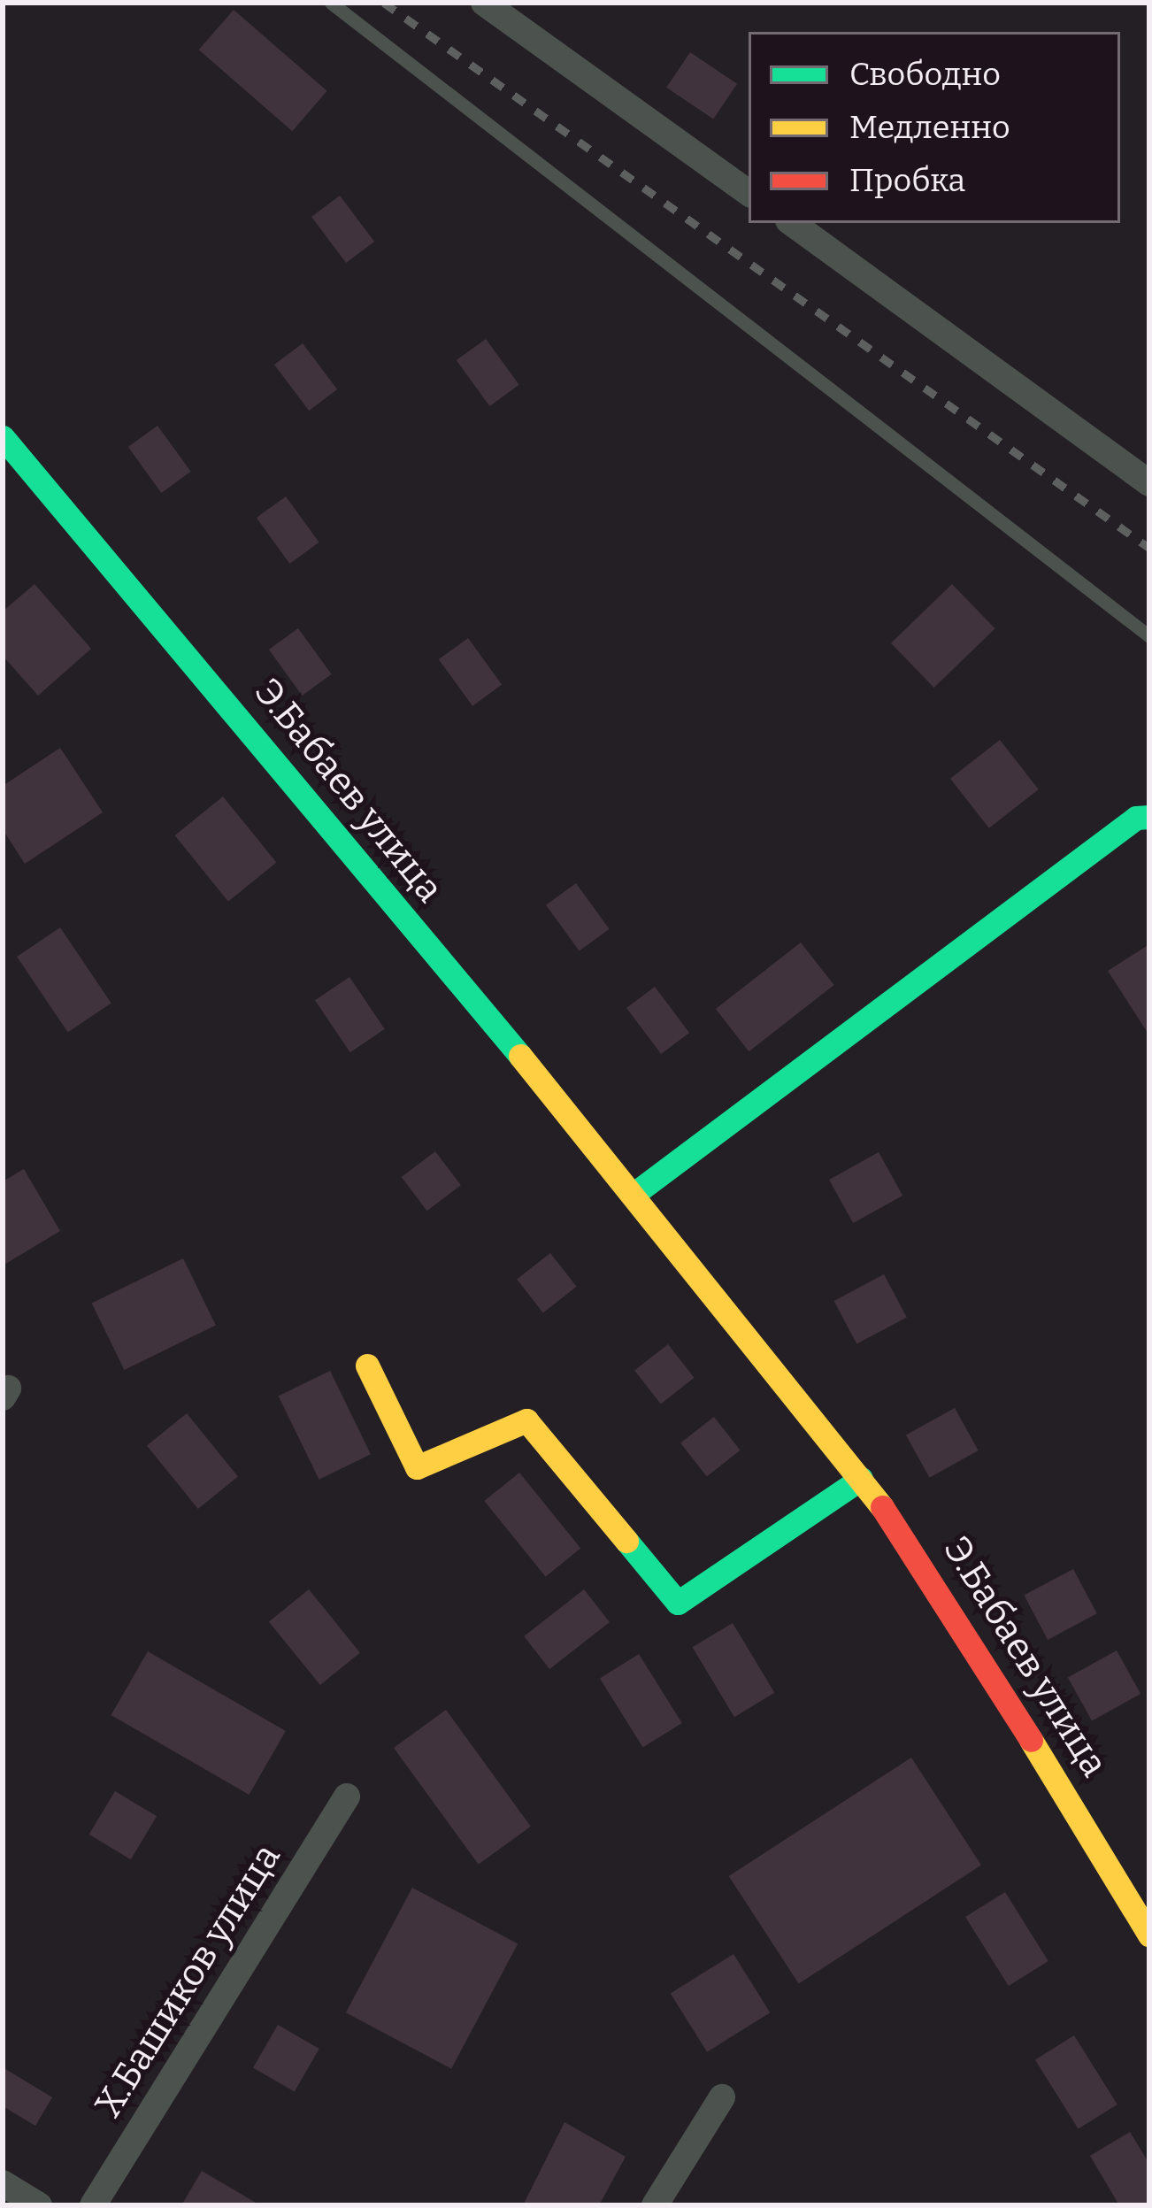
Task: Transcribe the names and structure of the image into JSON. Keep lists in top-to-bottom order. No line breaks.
{"streets":{"street":["Э.Бабаев улица","Х.Башиков улица"]},"legend":["Свободно","Медленно","Пробка"]}
